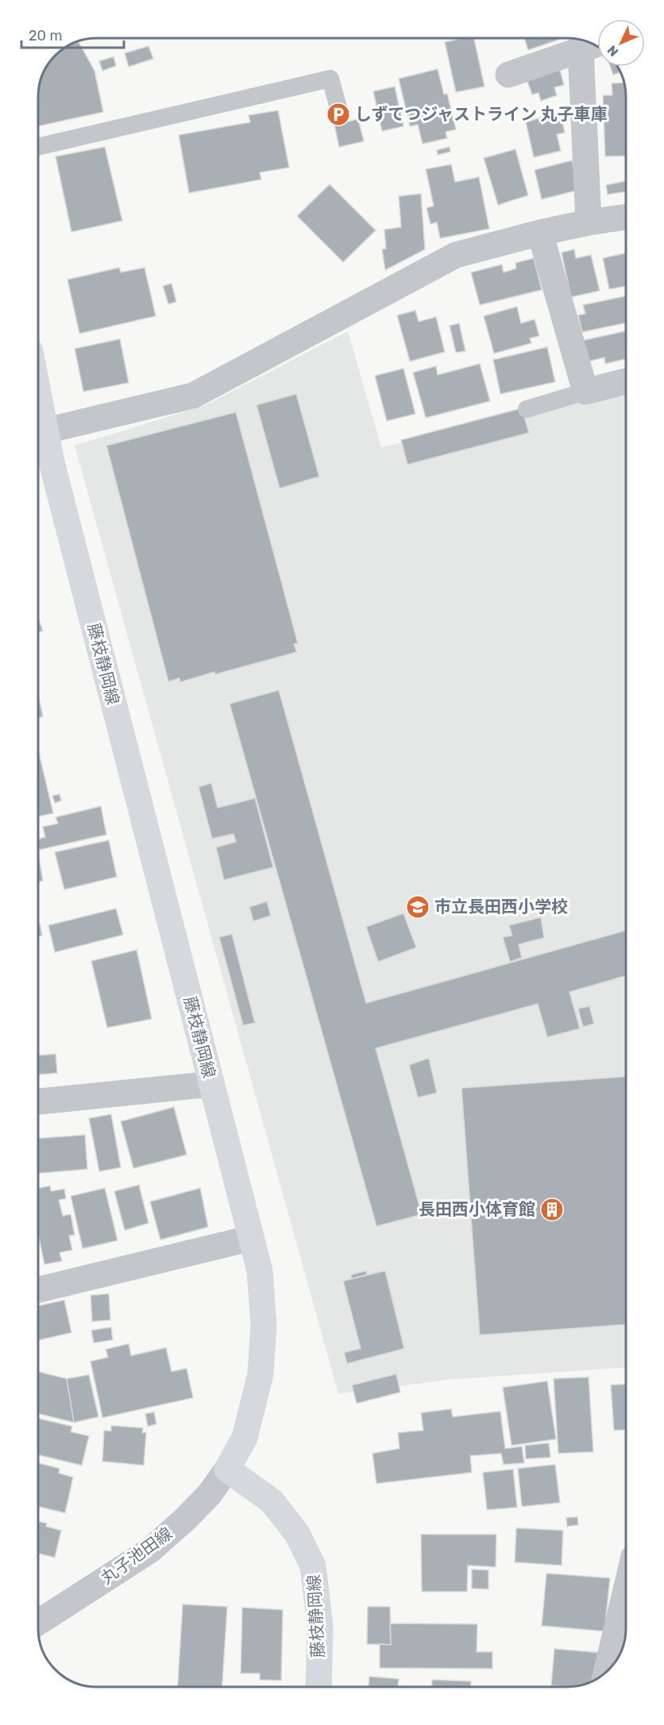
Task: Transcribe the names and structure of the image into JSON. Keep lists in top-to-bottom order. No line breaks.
{"streets":{"main road":["藤枝静岡線"],"street":["丸子池田線"]},"crossings":[["藤枝静岡線","丸子池田線"]],"places":{"parking":["しずてつジャストライン 丸子車庫"],"school or university":["市立長田西小学校"],"building":["長田西小体育館"]},"scale_bar":"20 m","north":"bottom left"}
